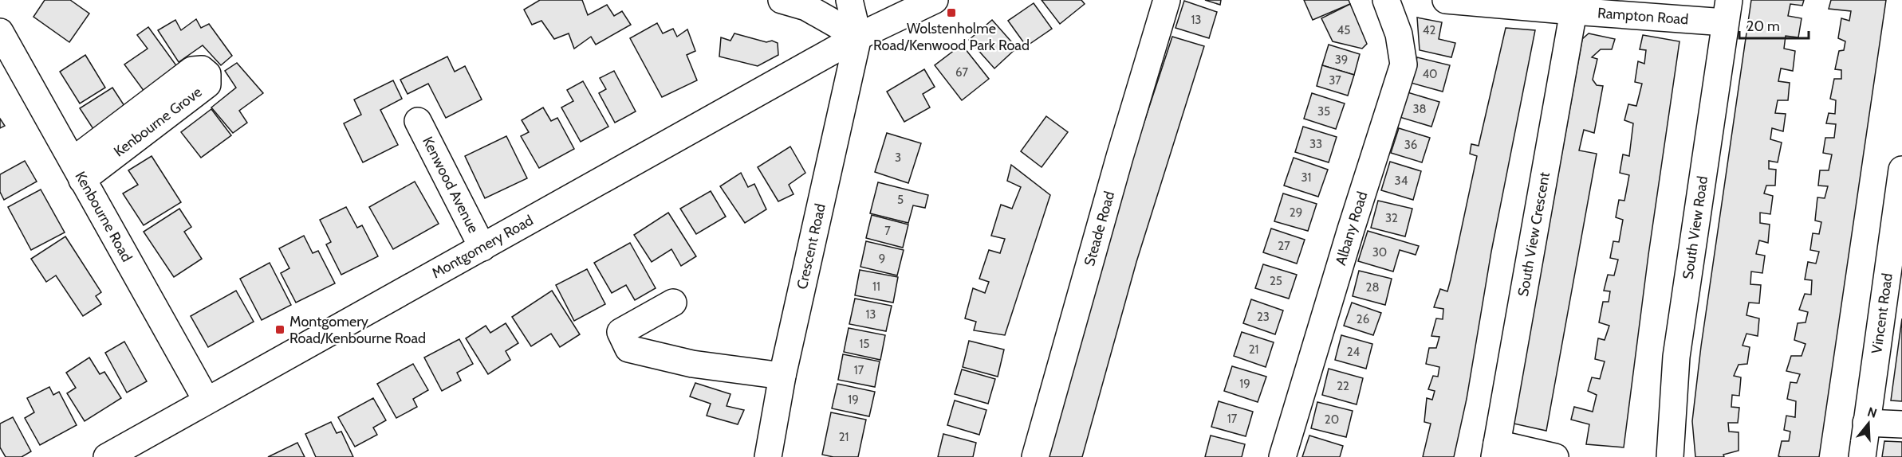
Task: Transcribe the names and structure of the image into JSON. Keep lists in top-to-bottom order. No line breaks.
{"streets":{"street":["Rampton Road","Kenbourne Grove","Kenwood Avenue","Kenbourne Road","Steade Road","South View Road","Albany Road","South View Crescent","Crescent Road","Montgomery Road","Vincent Road"]},"crossings":[["Rampton Road","South View Road"],["Rampton Road","South View Crescent"],["Kenbourne Grove","Kenbourne Road"],["Kenwood Avenue","Montgomery Road"],["Kenbourne Road","Montgomery Road"],["Crescent Road","Montgomery Road"]],"places":{"transit":["Wolstenholme Road/Kenwood Park Road","Montgomery Road/Kenbourne Road"]},"house_numbers":["13","45","42","39","67","40","37","38","35","33","36","3","31","34","5","29","32","7","27","30","9","25","11","28","13","23","26","15","21","24","17","19","22","19","17","20","21"],"scale_bar":"20 m","north":"top"}
